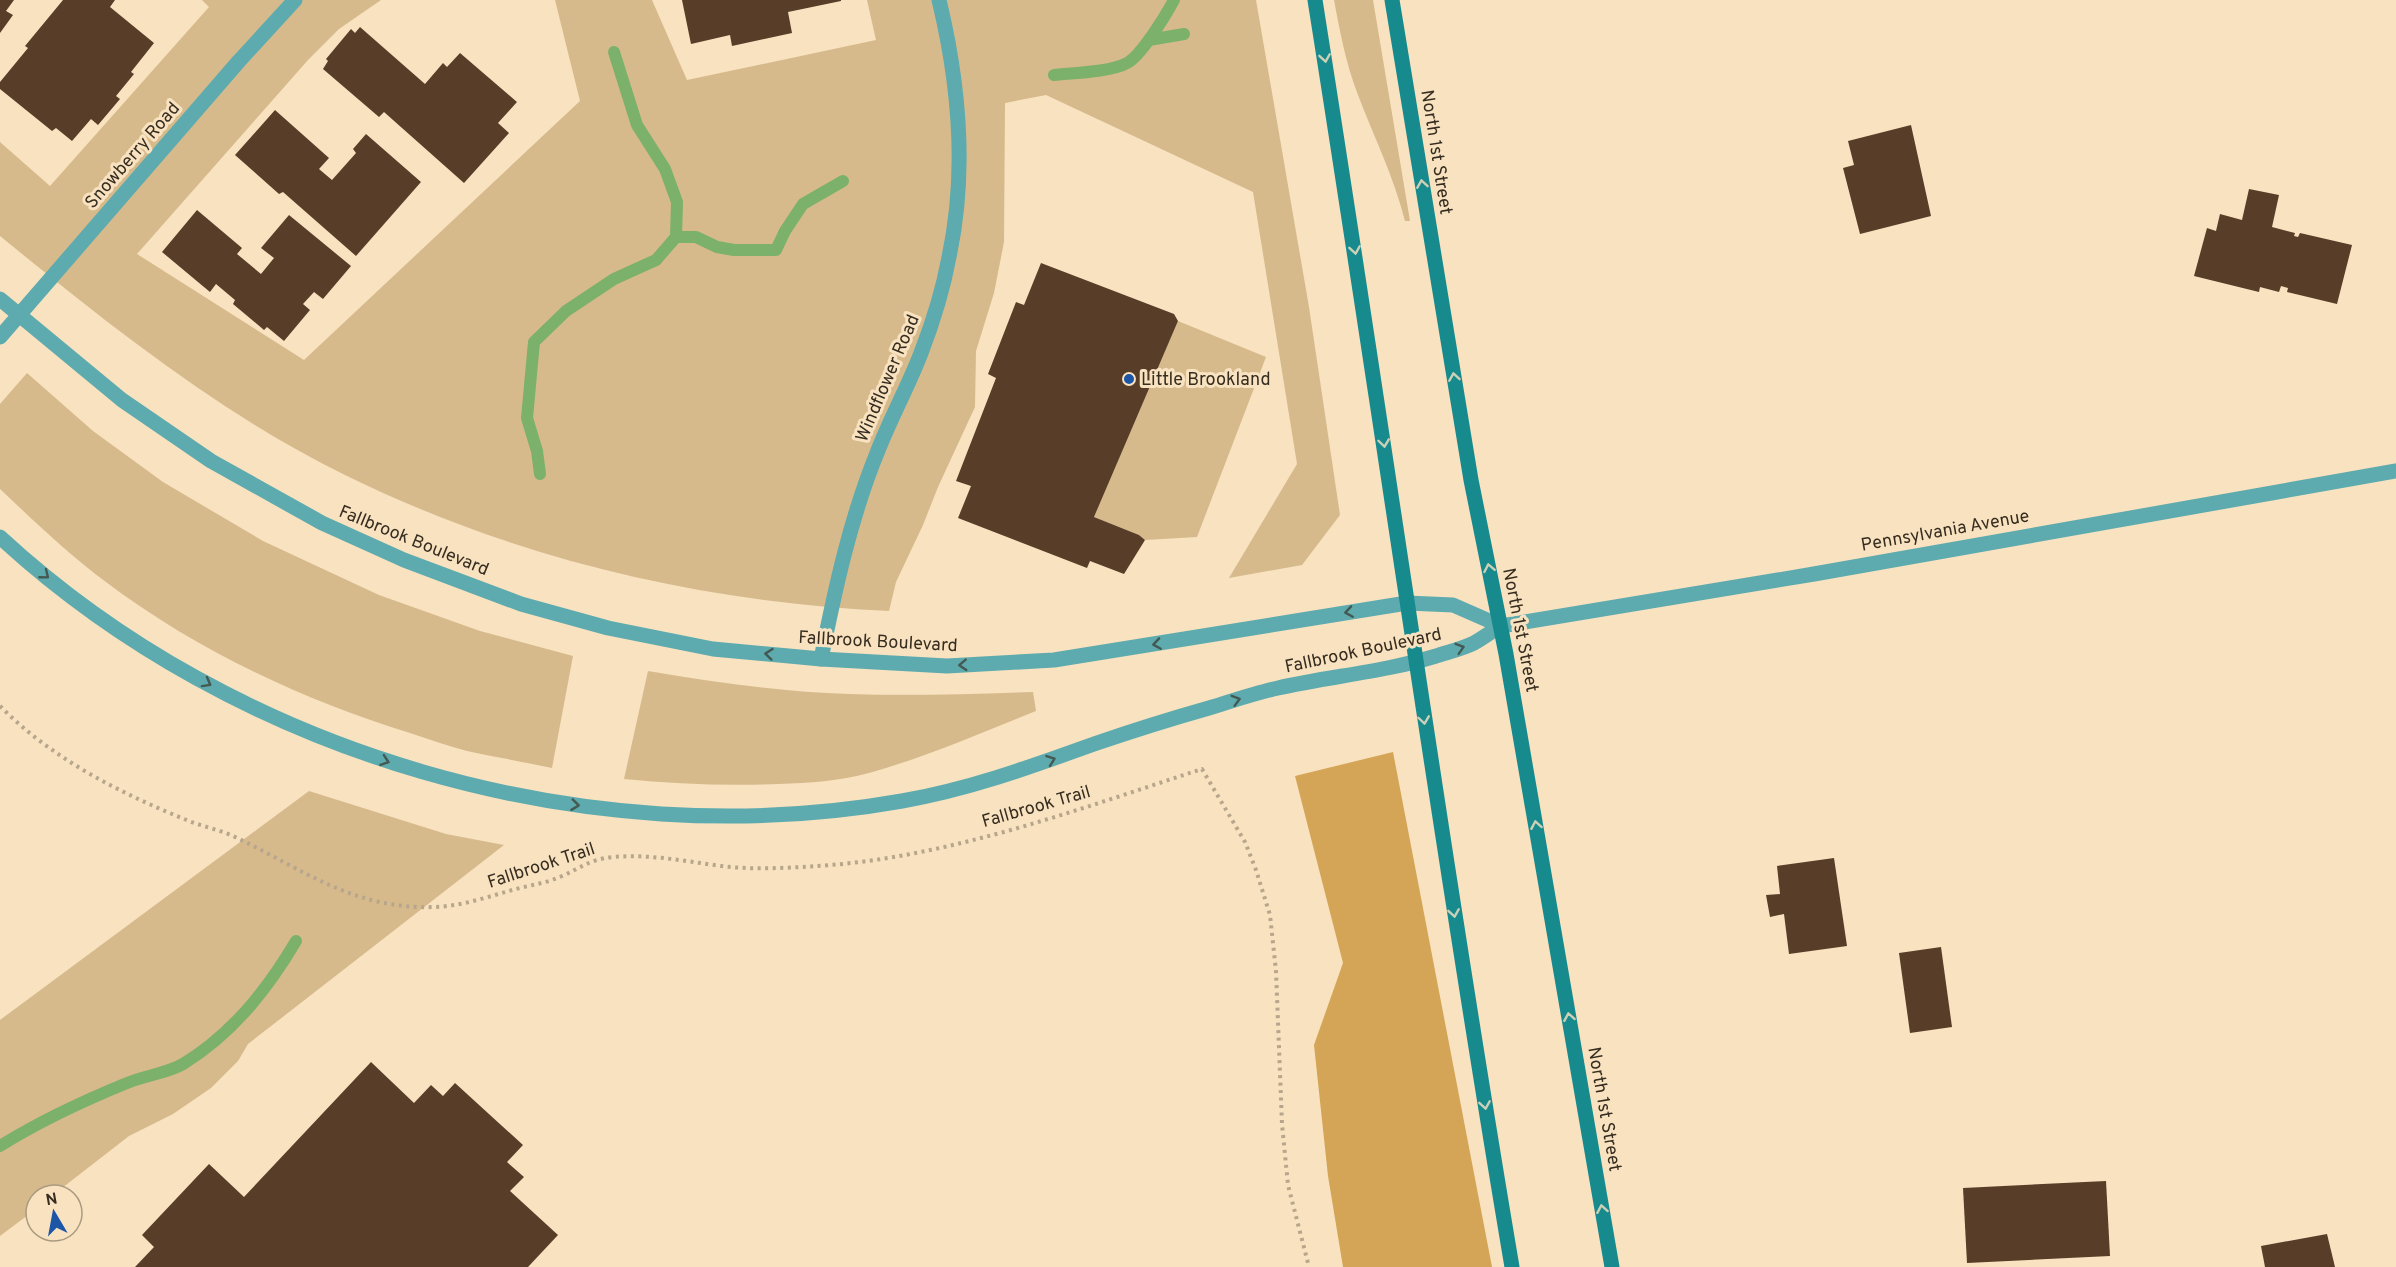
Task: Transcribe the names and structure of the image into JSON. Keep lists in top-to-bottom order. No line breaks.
{"streets":{"main road":["North 1st Street"],"street":["Snowberry Road","Windflower Road","Pennsylvania Avenue","Fallbrook Boulevard"],"path":["Fallbrook Trail"]},"crossings":[["North 1st Street","Pennsylvania Avenue"],["North 1st Street","Fallbrook Boulevard"],["Snowberry Road","Fallbrook Boulevard"],["Windflower Road","Fallbrook Boulevard"],["Pennsylvania Avenue","Fallbrook Boulevard"]],"places":["Little Brookland"],"north":"top"}
